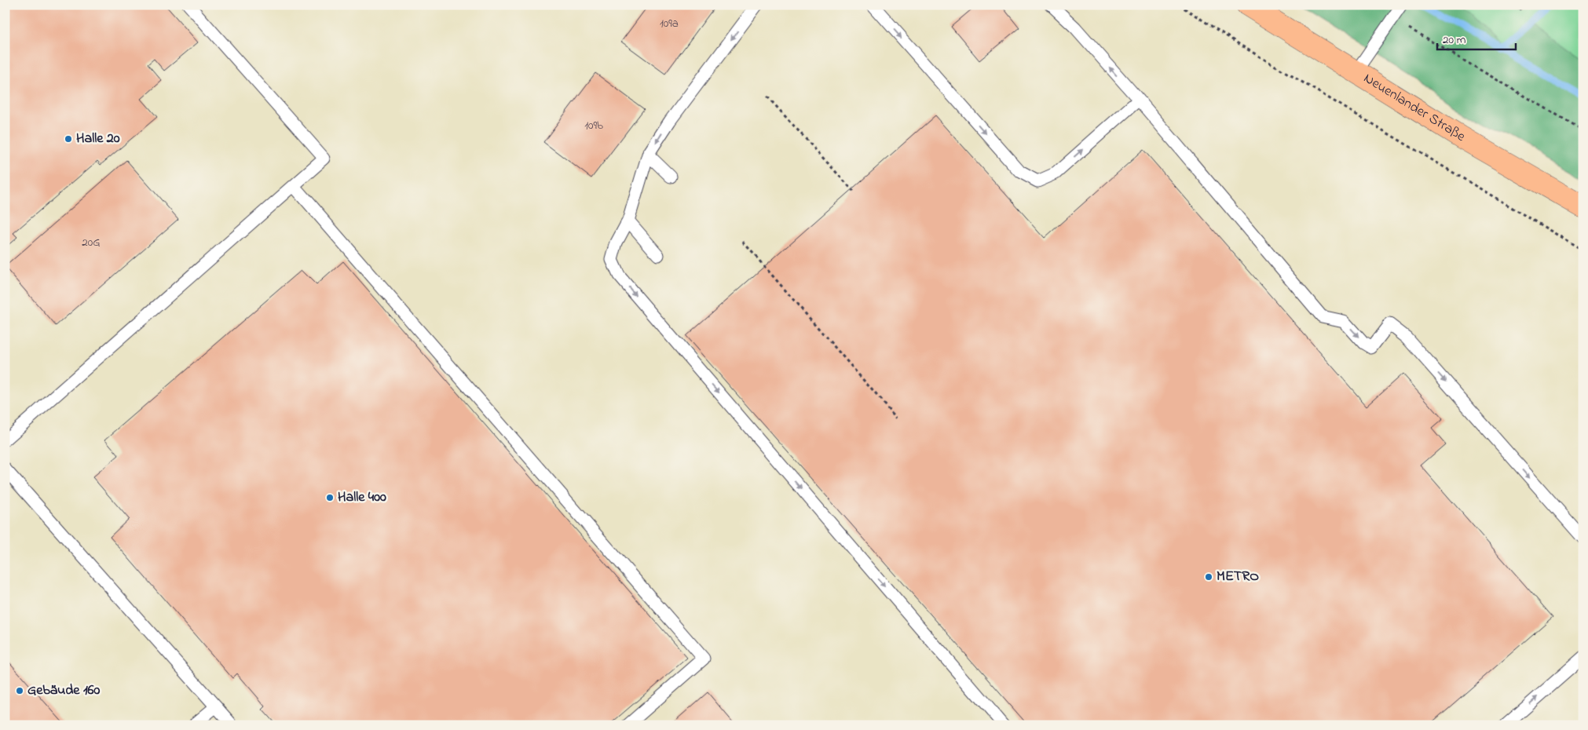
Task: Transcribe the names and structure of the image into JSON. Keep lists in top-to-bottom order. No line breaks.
{"streets":{"main road":["Neuenlander Straße"]},"places":["Halle 20","Halle 400","METRO","Gebäude 160"],"house_numbers":["109a","109b","20G"],"scale_bar":"20 m"}
